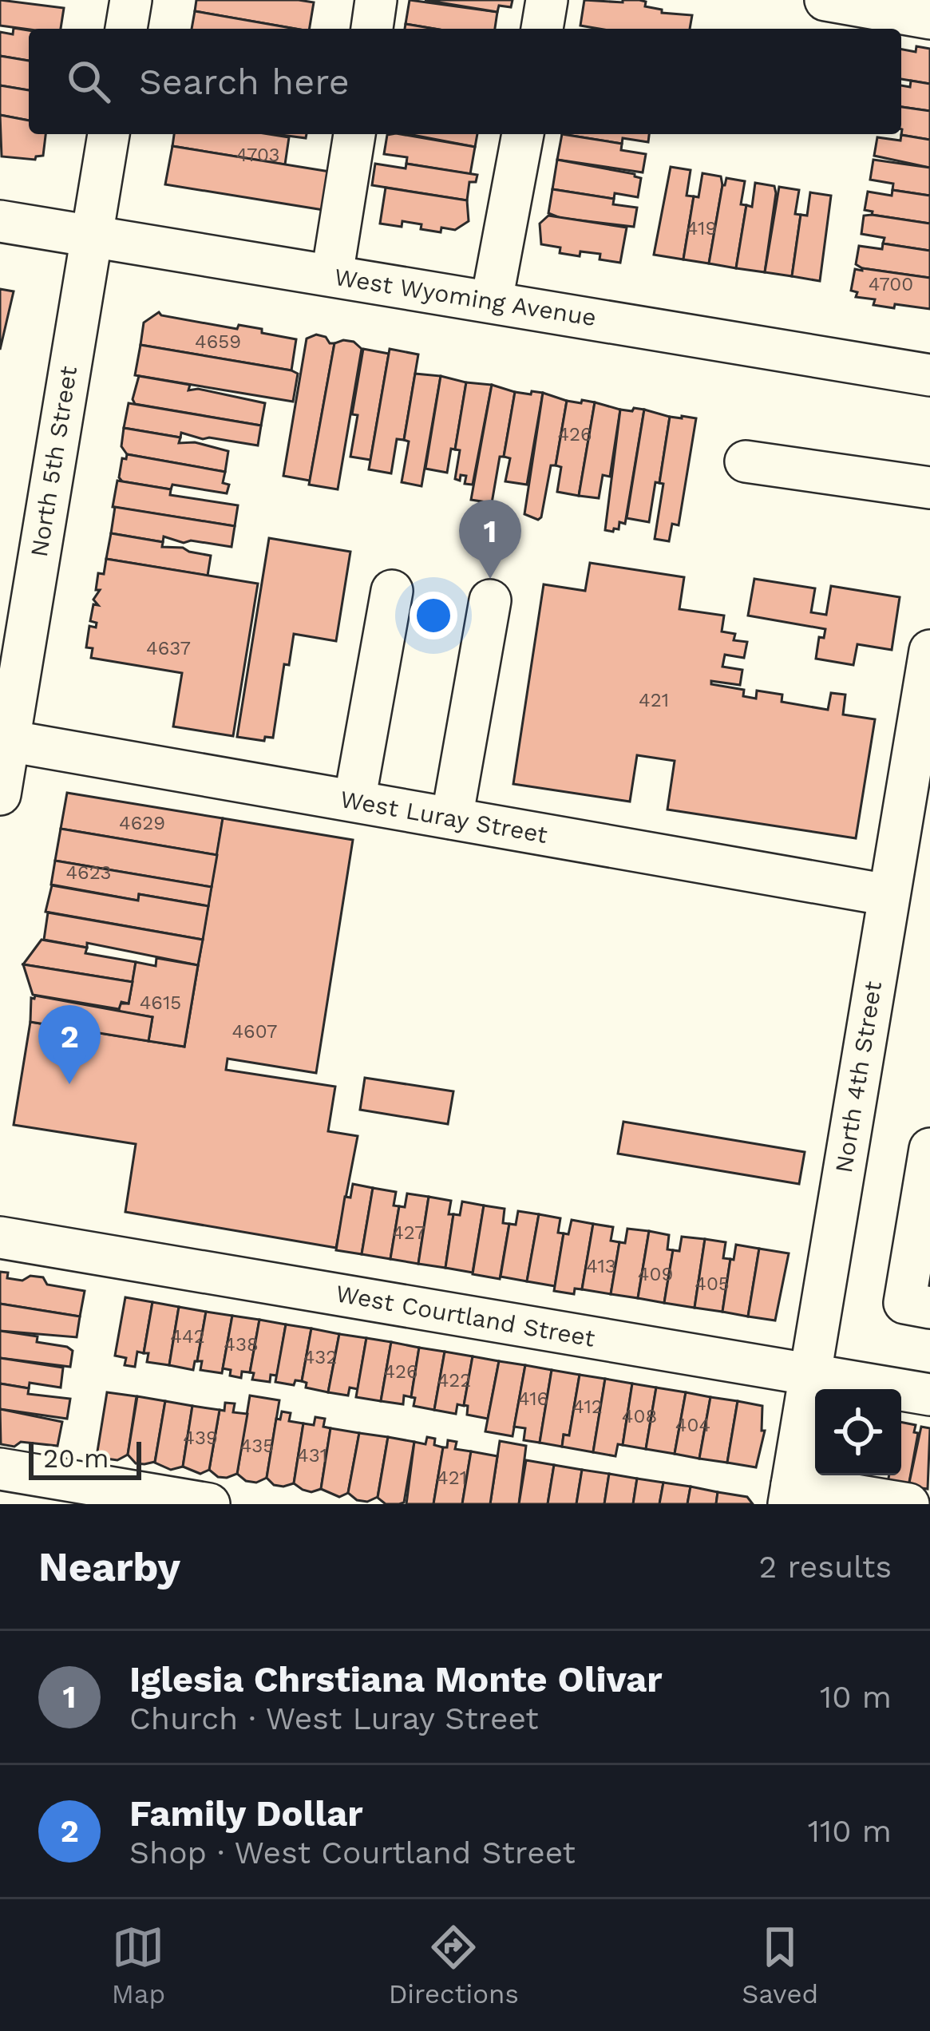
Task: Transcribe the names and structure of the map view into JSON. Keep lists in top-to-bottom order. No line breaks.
{"streets":{"street":["West Wyoming Avenue","North 5th Street","West Luray Street","North 4th Street","West Courtland Street"]},"crossings":[["West Wyoming Avenue","North 5th Street"],["North 5th Street","West Luray Street"],["West Luray Street","North 4th Street"],["North 4th Street","West Courtland Street"]],"house_numbers":["4703","419","4700","4659","426","4637","421","4629","4623","4615","4607","427","413","409","405","442","438","432","426","422","416","412","408","404","439","435","431","421"],"scale_bar":"20 m","page":{"search":"Search here","pins":["1","2"],"scale":"20 m","heading":["Nearby","2 results"],"list":[{"mark":"1","name":"Iglesia Chrstiana Monte Olivar","note":"Church · West Luray Street","value":"10 m"},{"mark":"2","name":"Family Dollar","note":"Shop · West Courtland Street","value":"110 m"}],"nav":["Map","Directions","Saved"]}}
